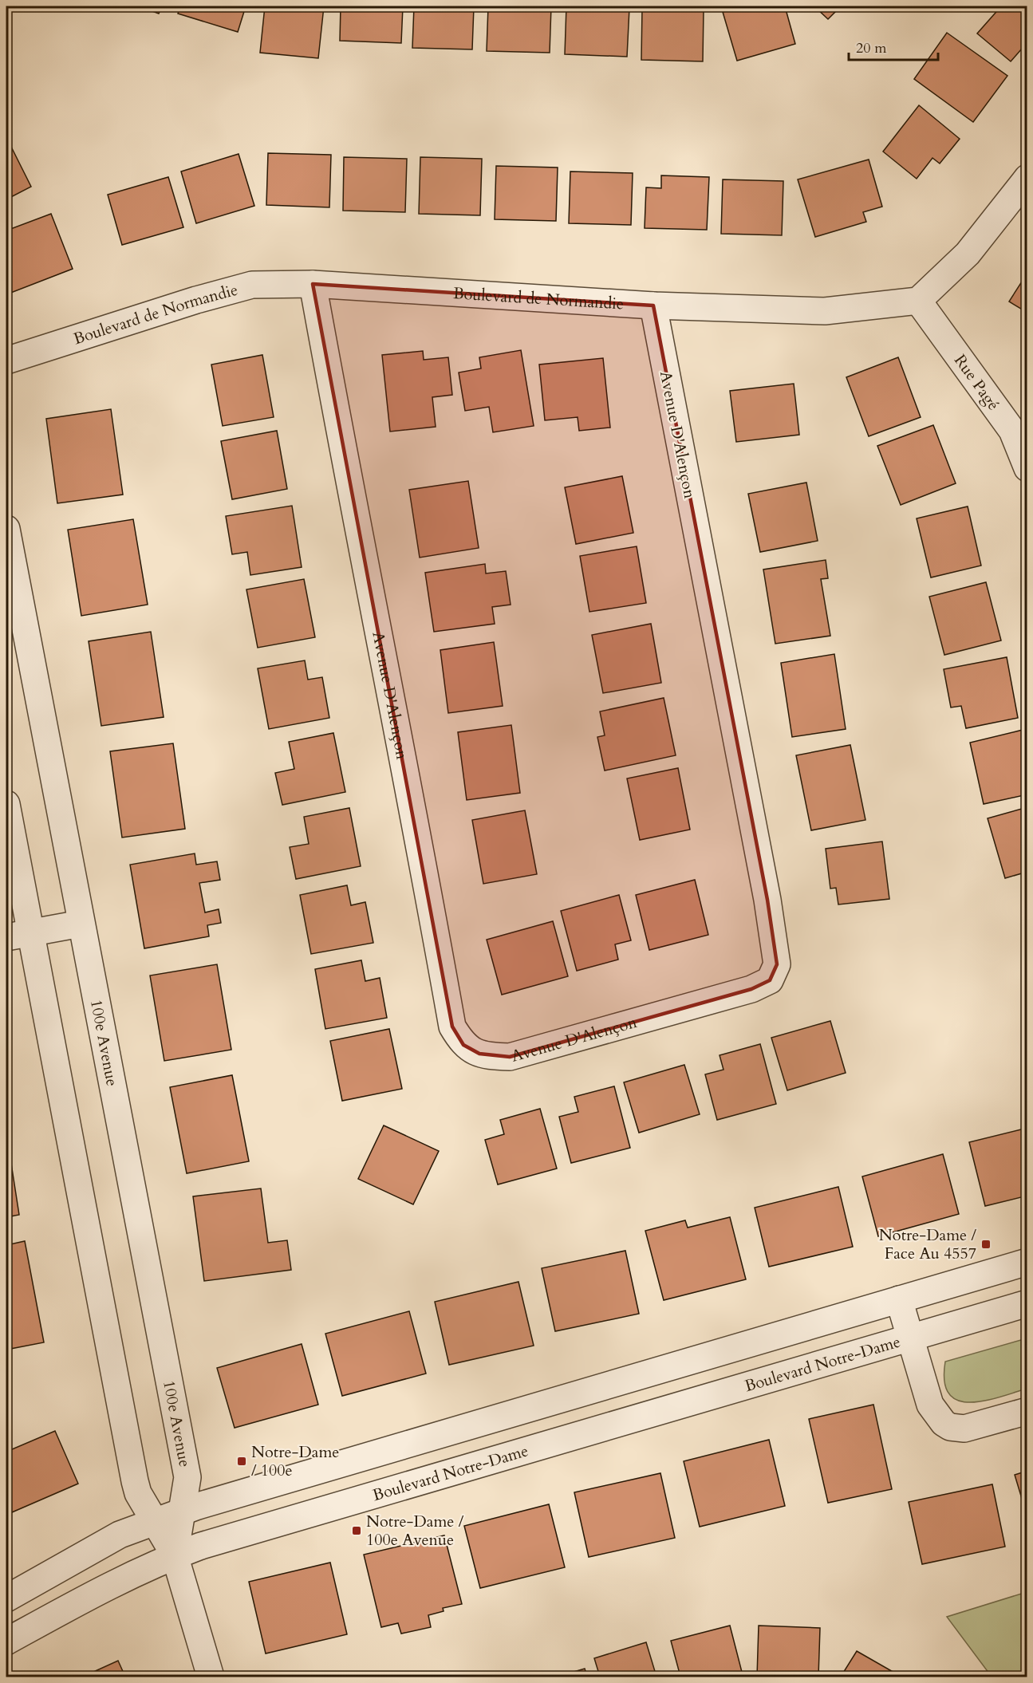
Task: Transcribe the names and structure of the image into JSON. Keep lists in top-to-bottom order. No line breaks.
{"streets":{"street":["Boulevard de Normandie","Rue Pagé","Avenue D'Alençon","100e Avenue","Boulevard Notre-Dame"]},"crossings":[["Boulevard de Normandie","Rue Pagé"],["Boulevard de Normandie","Avenue D'Alençon"],["100e Avenue","Boulevard Notre-Dame"]],"places":{"transit":["Notre-Dame / Face Au 4557","Notre-Dame / 100e","Notre-Dame / 100e Avenue"]},"scale_bar":"20 m"}
